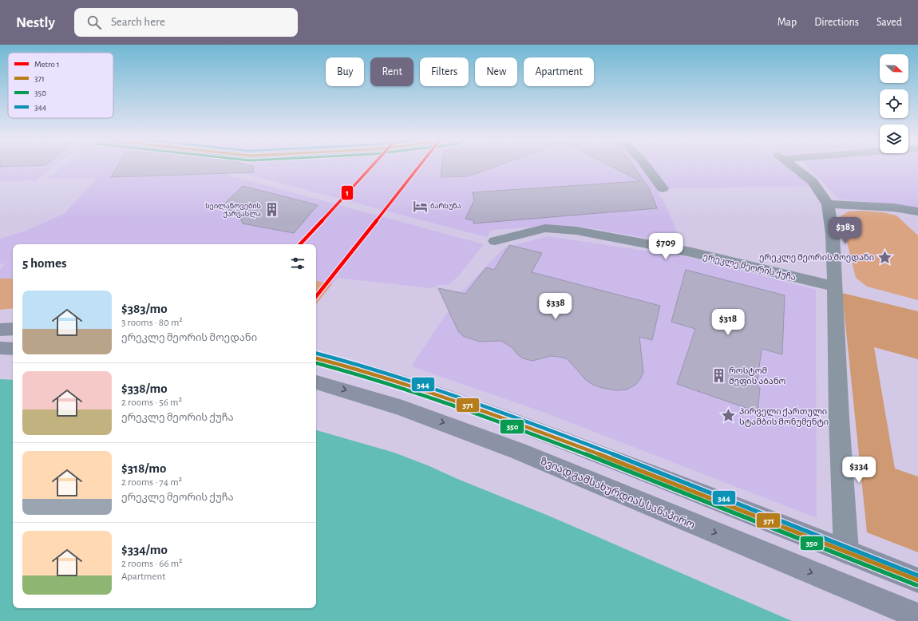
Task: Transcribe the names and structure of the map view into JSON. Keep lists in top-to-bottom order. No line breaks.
{"streets":{"highway":["ზვიად გამსახურდიას სანაპირო"],"street":["ერეკლე მეორის ქუჩა"]},"places":{"hotel":["ბარსუნა"],"building":["სეილანოვების ქარვასლა","როსტომ მეფის აბანო"],"place":["ერეკლე მეორის მოედანი","პირველი ქართული სტამბის მონუმენტი"]},"lines":["metro line 1","transit line 344","transit line 371","transit line 350"],"legend":["Metro 1","371","350","344"],"north":"right","page":{"header":"Nestly","search":"Search here","nav":["Map","Directions","Saved"],"chip":["Buy","Rent","Filters","New","Apartment"],"price":["$383","$709","$338","$318","$334"],"heading":"5 homes","list":[{"name":"$383/mo","note":"3 rooms · 80 m² · ერეკლე მეორის მოედანი"},{"name":"$338/mo","note":"2 rooms · 56 m² · ერეკლე მეორის ქუჩა"},{"name":"$318/mo","note":"2 rooms · 74 m² · ერეკლე მეორის ქუჩა"},{"name":"$334/mo","note":"2 rooms · 66 m² · Apartment"}]}}
